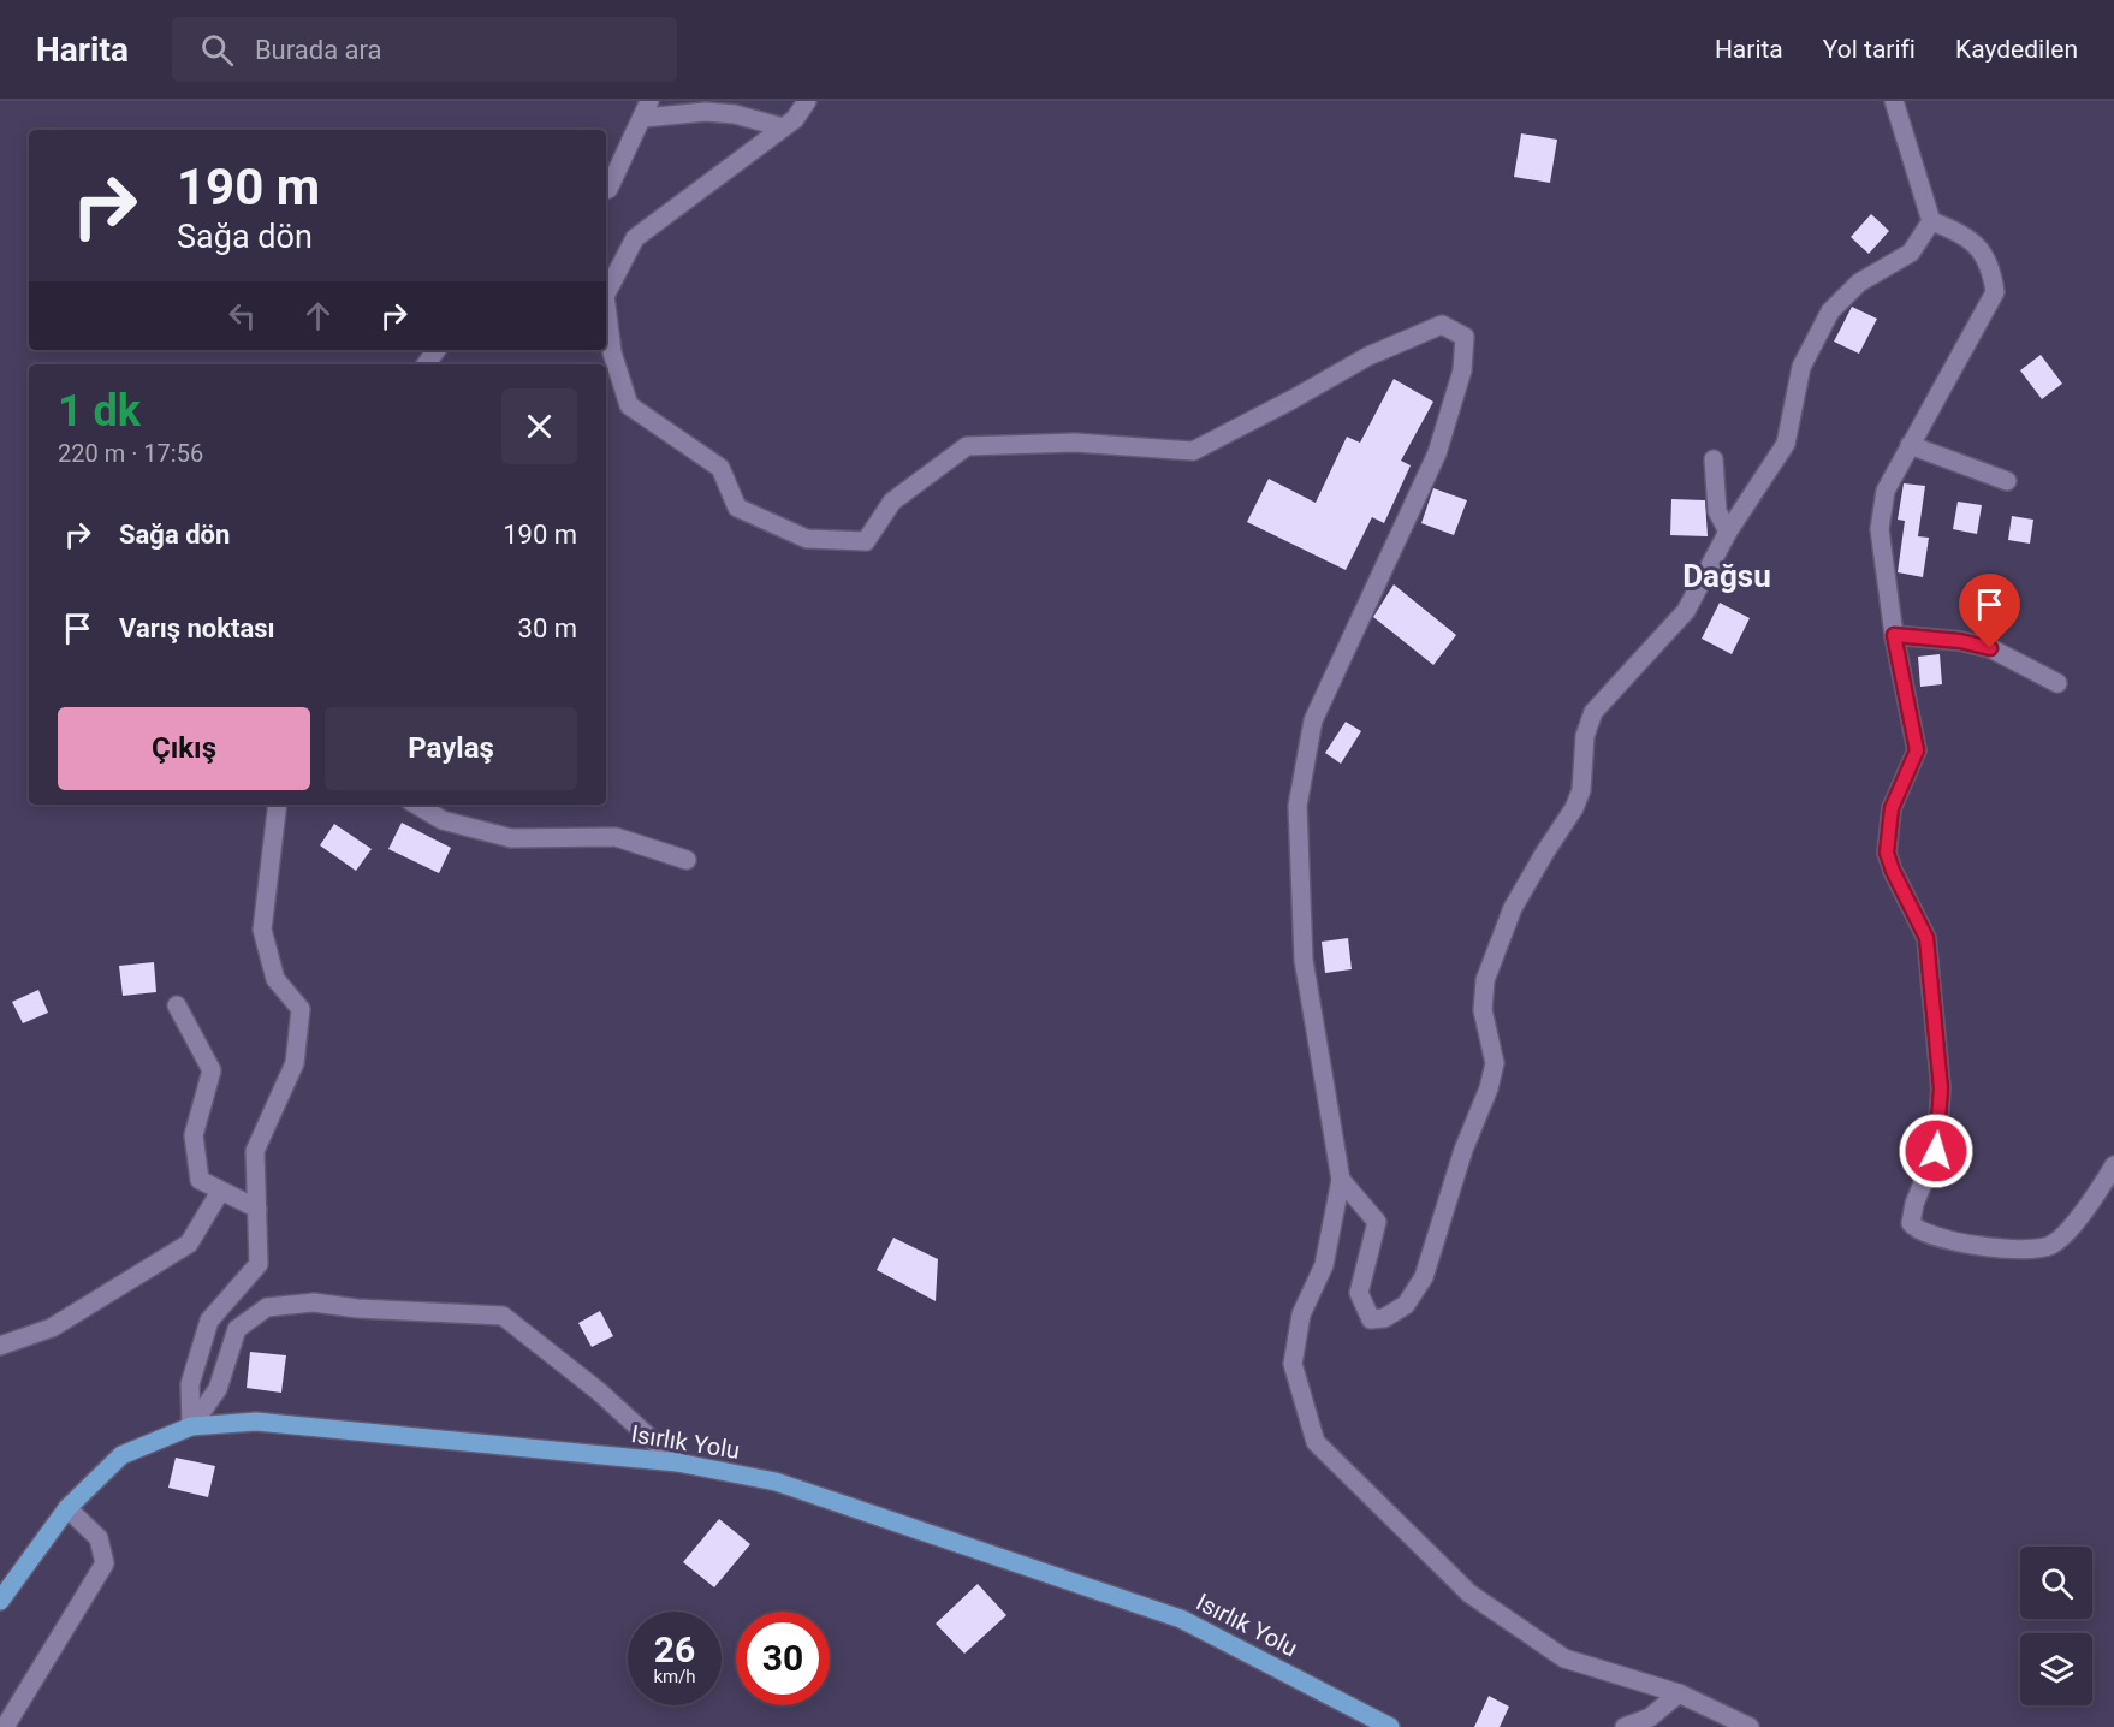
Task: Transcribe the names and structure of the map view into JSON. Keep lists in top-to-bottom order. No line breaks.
{"streets":{"main road":["Isırlık Yolu"]},"districts":["Dağsu"],"page":{"header":"Harita","search":"Burada ara","nav":["Harita","Yol tarifi","Kaydedilen"],"turn":["190 m","Sağa dön"],"heading":["1 dk","220 m · 17:56"],"list":[{"name":"Sağa dön","value":"190 m"},{"name":"Varış noktası","value":"30 m"}],"buttons":["Çıkış","Paylaş"],"speed":"26 km/h","limit":"30"}}
